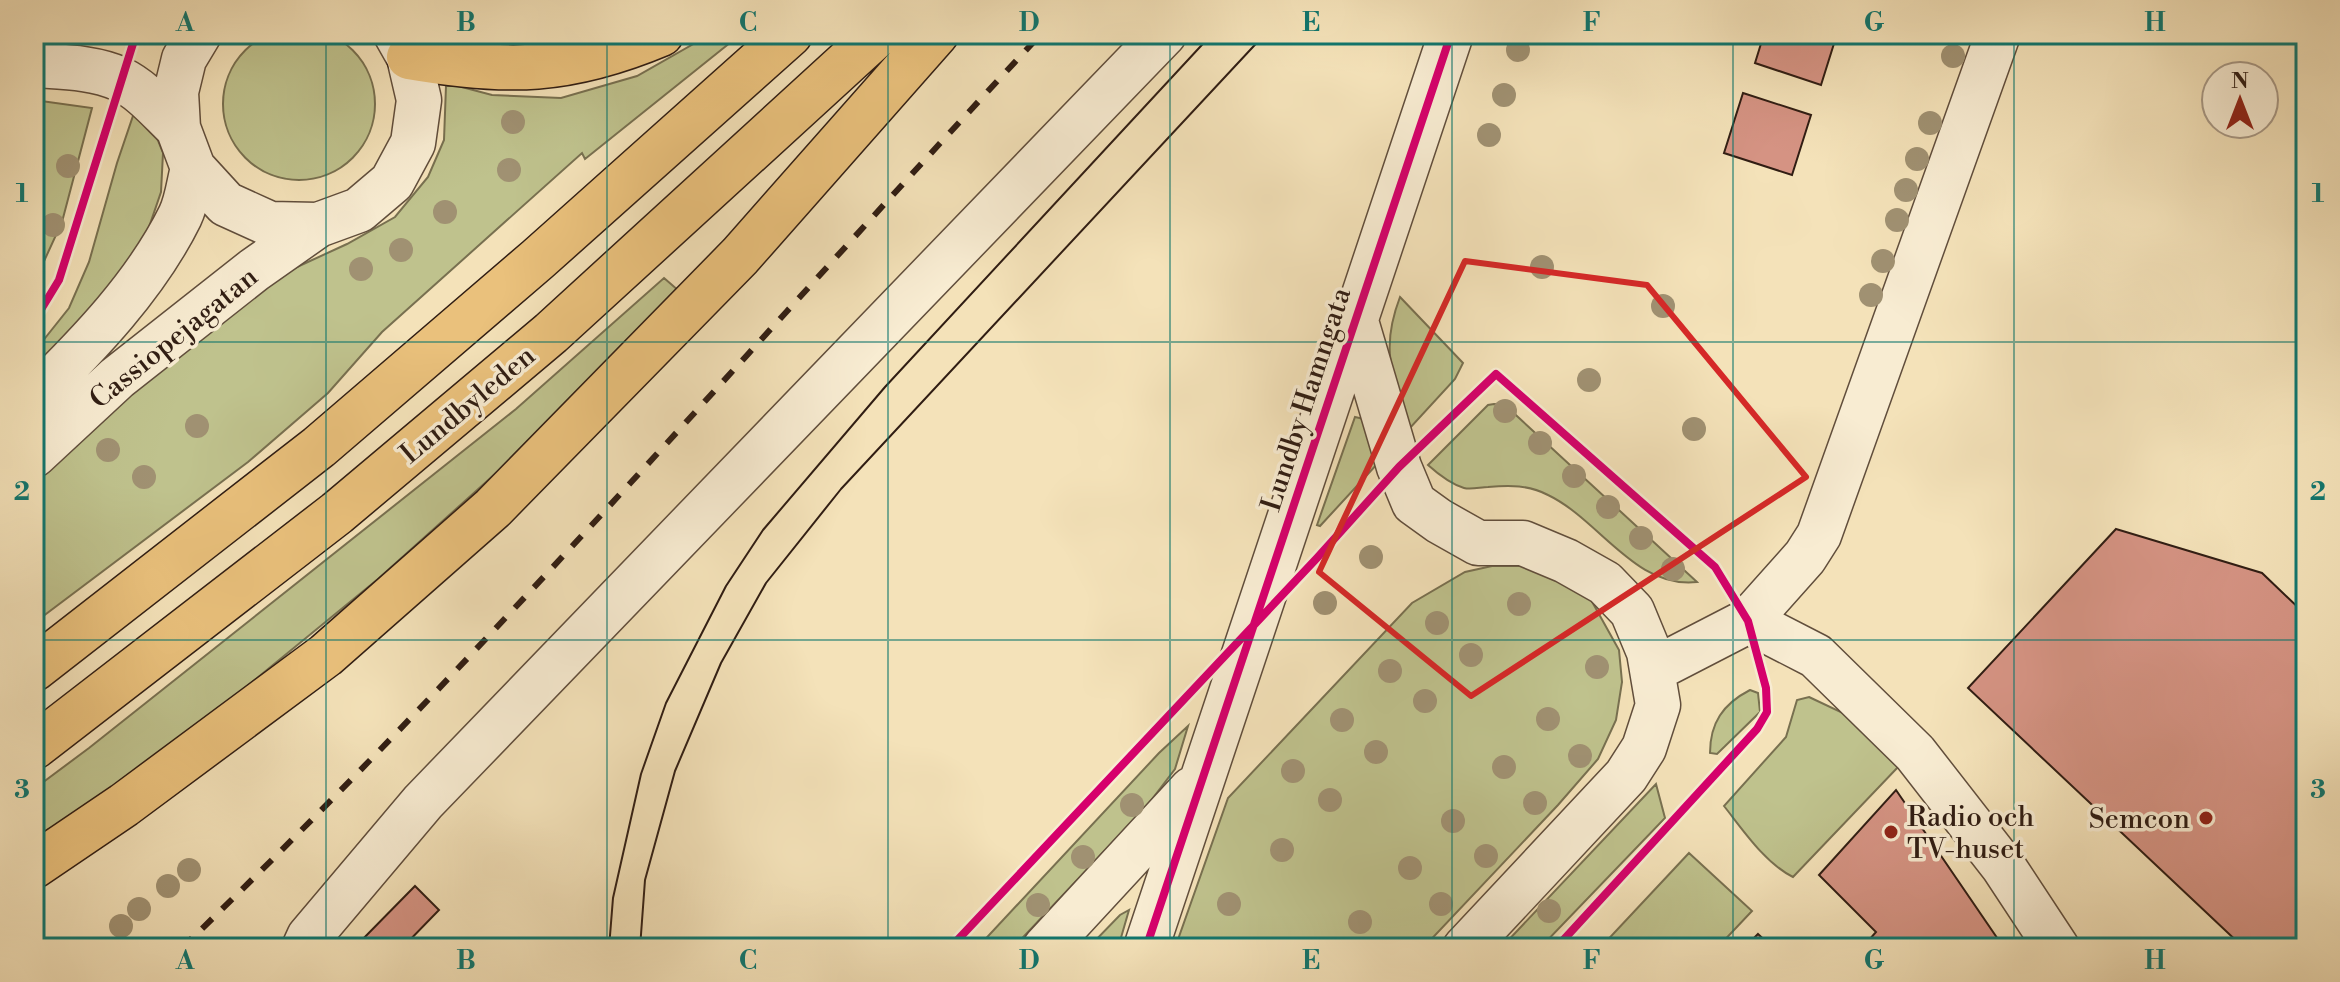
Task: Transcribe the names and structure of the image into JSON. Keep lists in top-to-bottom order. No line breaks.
{"streets":{"highway":["Lundbyleden"],"street":["Cassiopejagatan","Lundby Hamngata"]},"places":["Semcon","Radio och TV-huset"],"north":"top","grid":{"columns":["A","B","C","D","E","F","G","H"],"rows":["1","2","3"]}}
